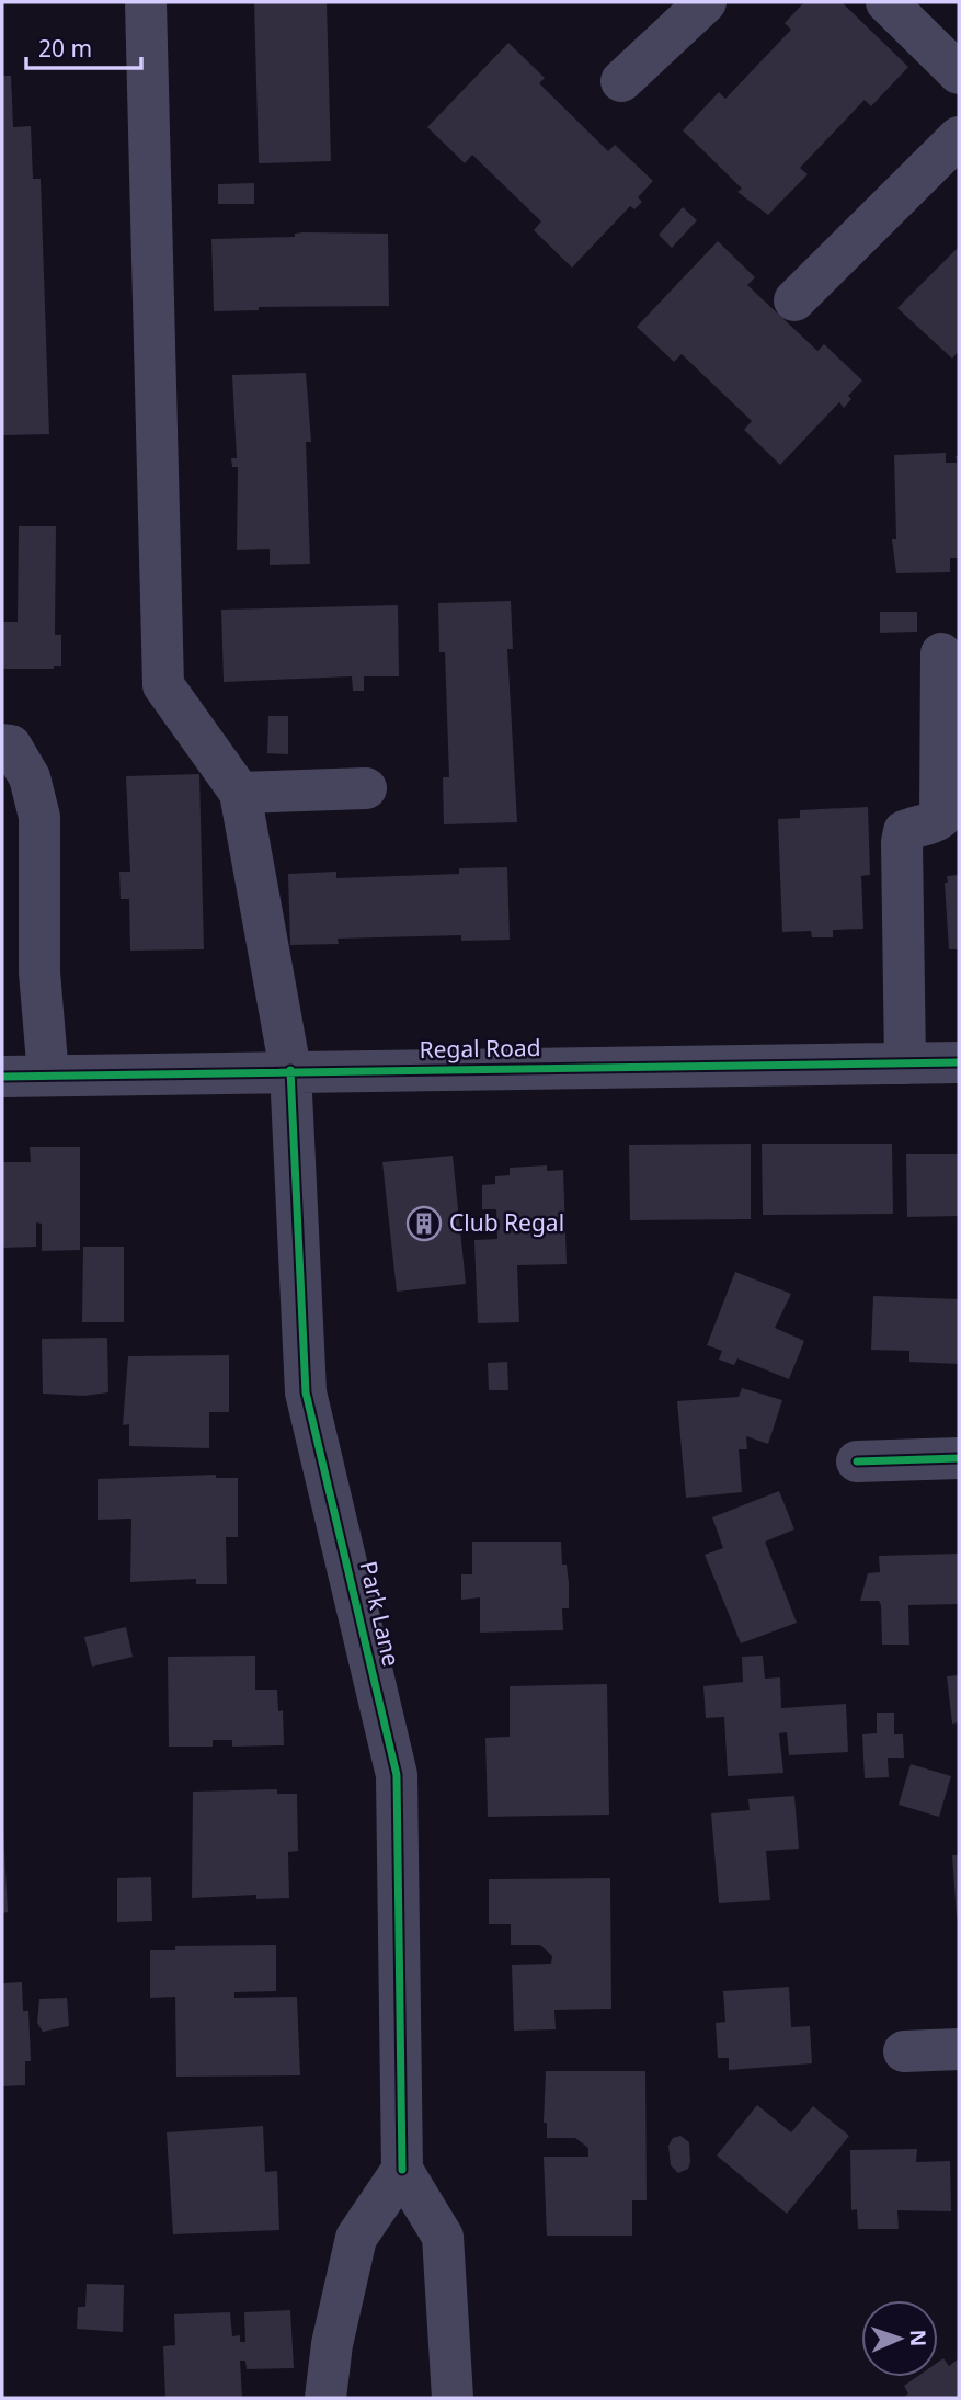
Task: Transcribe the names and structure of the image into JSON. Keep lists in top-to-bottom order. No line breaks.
{"streets":{"street":["Regal Road","Park Lane"]},"crossings":[["Regal Road","Park Lane"]],"places":{"building":["Club Regal"]},"scale_bar":"20 m","north":"right"}
